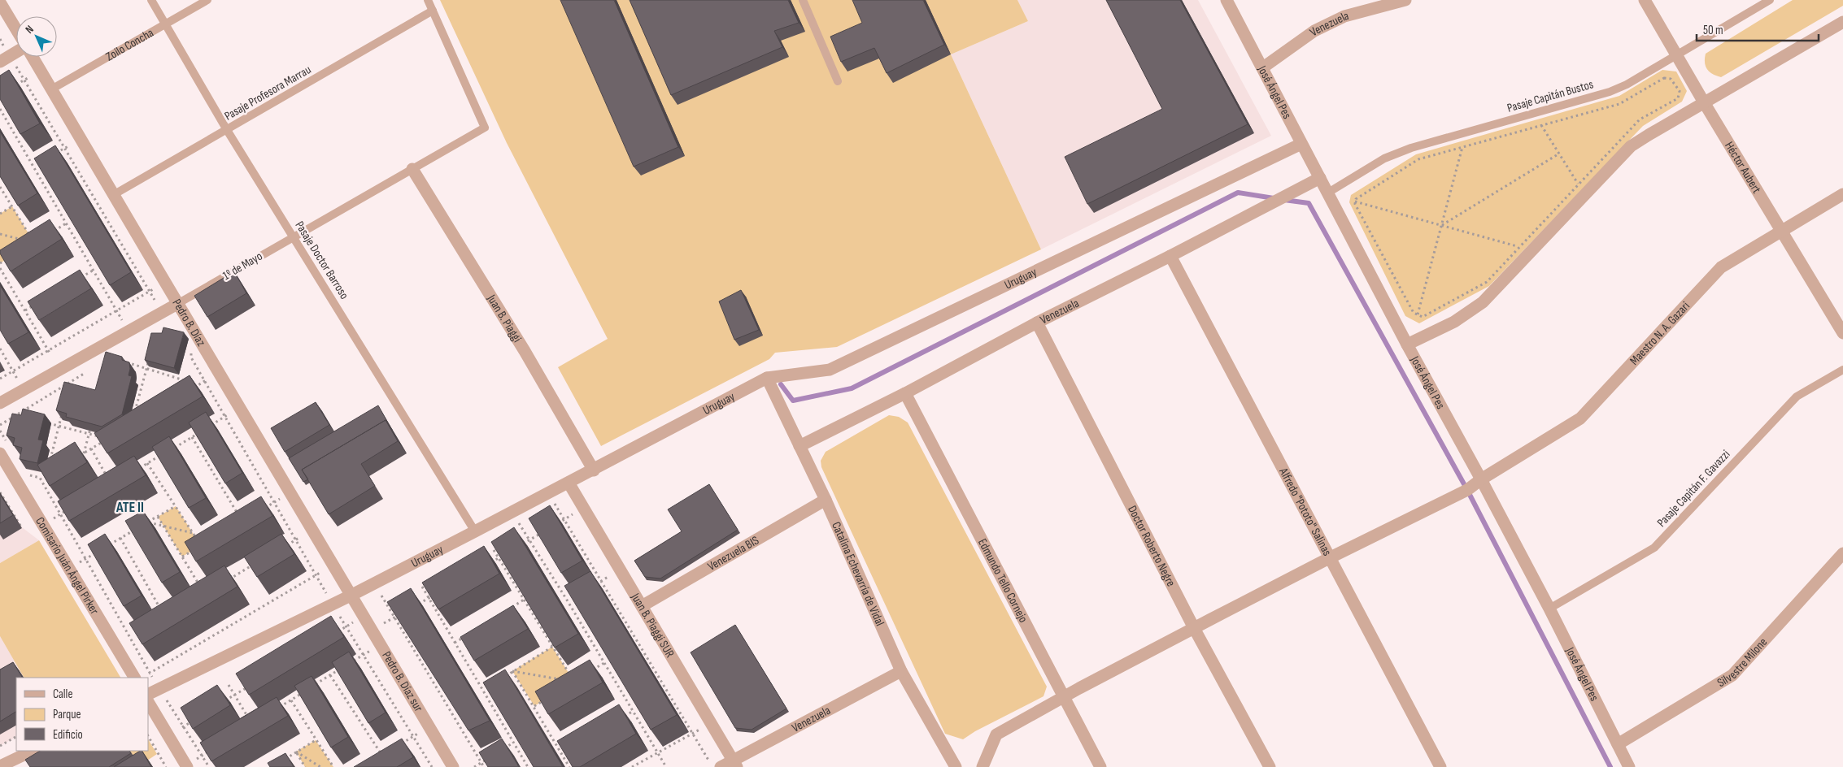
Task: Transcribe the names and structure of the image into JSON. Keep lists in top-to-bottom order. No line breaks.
{"streets":{"street":["Venezuela","José Ángel Pes","Héctor Aubert","1º de Mayo","Uruguay","Juan B. Piaggi","Pedro B. Díaz","Maestro N. A. Gazari","Alfredo \"Pototo\" Salinas","Doctor Roberto Negre","Venezuela BIS","Comisario Juán Ángel Pirker","Catalina Echevarría de Vidal","Edmundo Tello Cornejo","Juan B. Piaggi SUR","Silvestre Milone","Pedro B. Díaz sur"],"lane":["Zoilo Concha","Pasaje Profesora Marrau","Pasaje Capitán Bustos","Pasaje Doctor Barroso","Pasaje Capitán F. Gavazzi"]},"crossings":[["Venezuela","José Ángel Pes"],["Venezuela","Alfredo \"Pototo\" Salinas"],["Venezuela","Doctor Roberto Negre"],["Venezuela","Catalina Echevarría de Vidal"],["Venezuela","Edmundo Tello Cornejo"],["Venezuela","Juan B. Piaggi SUR"],["Zoilo Concha","Pasaje Doctor Barroso"],["Zoilo Concha","Pedro B. Díaz"],["José Ángel Pes","Pasaje Capitán Bustos"],["José Ángel Pes","Uruguay"],["José Ángel Pes","Maestro N. A. Gazari"],["José Ángel Pes","Pasaje Capitán F. Gavazzi"],["José Ángel Pes","Silvestre Milone"],["Pasaje Profesora Marrau","Pasaje Doctor Barroso"],["Pasaje Profesora Marrau","1º de Mayo"],["Pasaje Profesora Marrau","Pedro B. Díaz"],["Pasaje Capitán Bustos","Héctor Aubert"],["Héctor Aubert","Maestro N. A. Gazari"],["Pasaje Doctor Barroso","1º de Mayo"],["Pasaje Doctor Barroso","Uruguay"],["1º de Mayo","Juan B. Piaggi"],["1º de Mayo","Pedro B. Díaz"],["Uruguay","Juan B. Piaggi"],["Uruguay","Pedro B. Díaz"],["Uruguay","Catalina Echevarría de Vidal"],["Uruguay","Juan B. Piaggi SUR"],["Uruguay","Pedro B. Díaz sur"],["Pedro B. Díaz","Pedro B. Díaz sur"],["Maestro N. A. Gazari","Alfredo \"Pototo\" Salinas"],["Maestro N. A. Gazari","Doctor Roberto Negre"],["Maestro N. A. Gazari","Edmundo Tello Cornejo"],["Venezuela BIS","Catalina Echevarría de Vidal"],["Venezuela BIS","Juan B. Piaggi SUR"]],"districts":["ATE II"],"legend":["Calle","Parque","Edificio"],"scale_bar":"50 m","north":"top left"}
